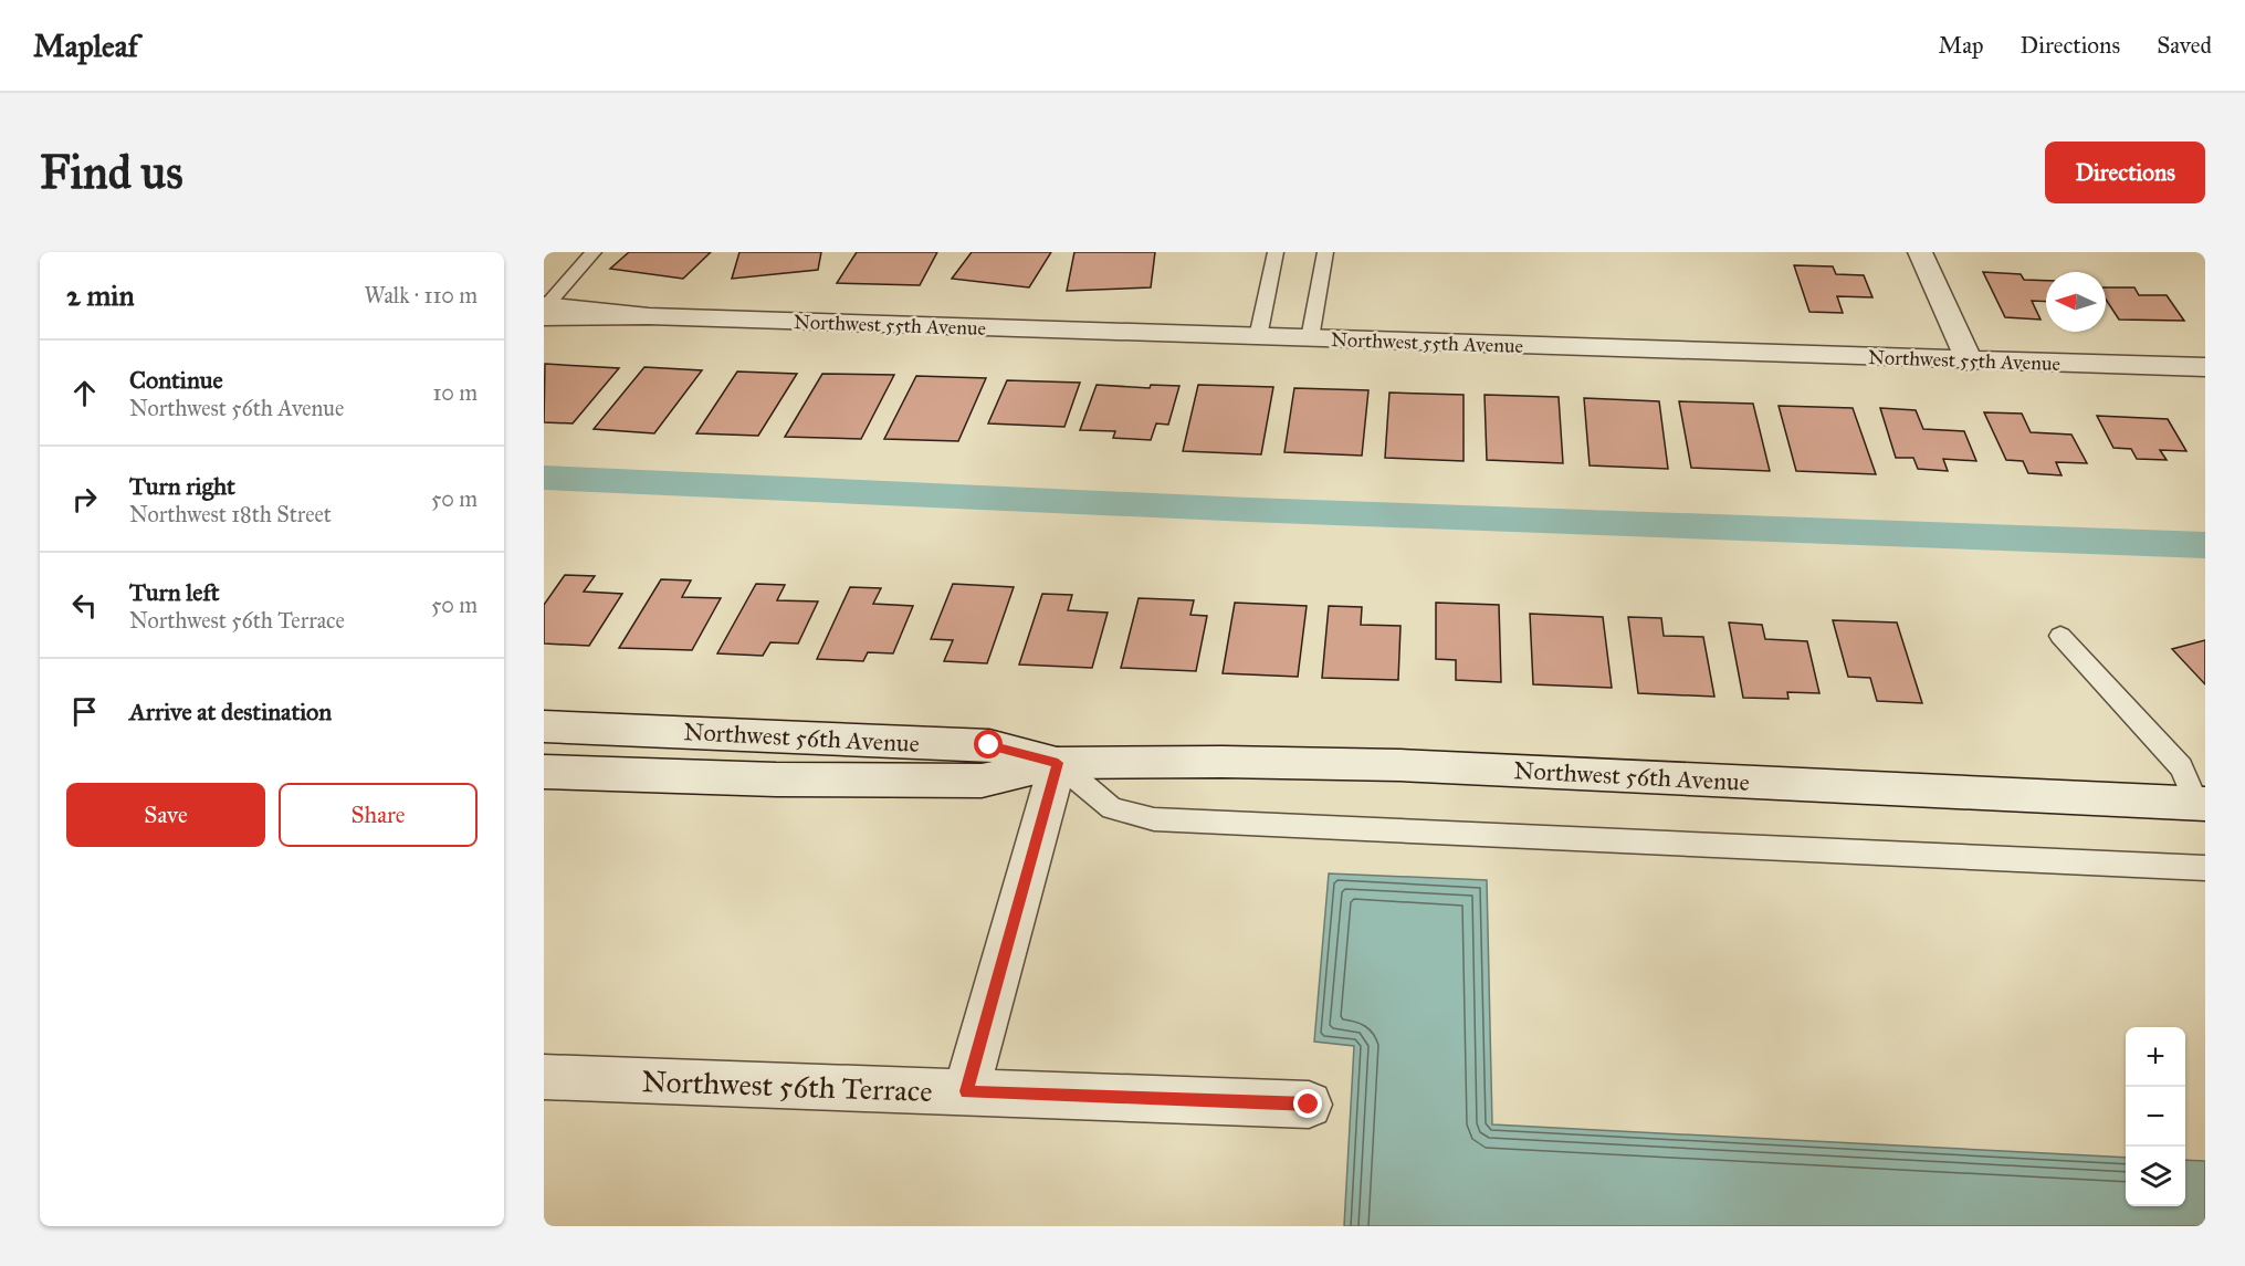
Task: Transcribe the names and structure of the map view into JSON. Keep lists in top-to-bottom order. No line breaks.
{"streets":{"street":["Northwest 55th Avenue","Northwest 56th Avenue","Northwest 56th Terrace"]},"north":"left","page":{"header":"Mapleaf","nav":["Map","Directions","Saved"],"buttons":["Directions",["Save","Share"]],"title":"Find us","heading":["2 min","Walk · 110 m"],"list":[["Continue","Northwest 56th Avenue","10 m"],["Turn right","Northwest 18th Street","50 m"],["Turn left","Northwest 56th Terrace","50 m"],"Arrive at destination"],"map_buttons":["+","−"]}}
